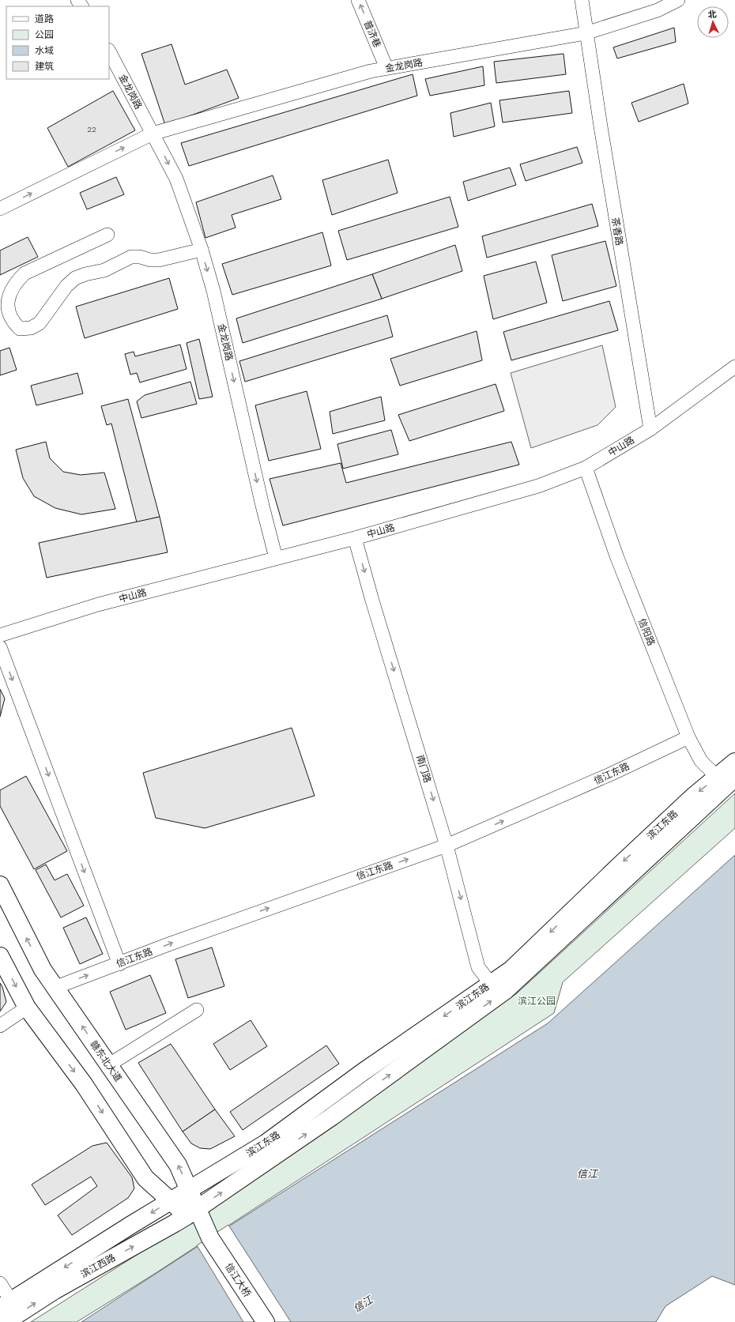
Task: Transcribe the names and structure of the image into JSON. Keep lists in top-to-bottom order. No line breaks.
{"streets":{"main road":["滨江东路","赣东北大道","滨江西路","信江大桥"],"street":["普济巷","金龙岗路","茶香路","中山路","信阳路","南门路","信江东路"]},"crossings":[["普济巷","金龙岗路"],["金龙岗路","茶香路"],["金龙岗路","中山路"],["茶香路","中山路"],["中山路","信阳路"],["中山路","南门路"],["信阳路","信江东路"],["信阳路","滨江东路"],["南门路","信江东路"],["南门路","滨江东路"],["信江东路","赣东北大道"],["滨江东路","赣东北大道"],["滨江东路","滨江西路"],["赣东北大道","滨江西路"],["赣东北大道","信江大桥"]],"one_way":["普济巷","南门路","信江东路"],"water":["信江"],"parks":["滨江公园"],"house_numbers":["22"],"legend":["道路","公园","水域","建筑"],"north":"top"}
